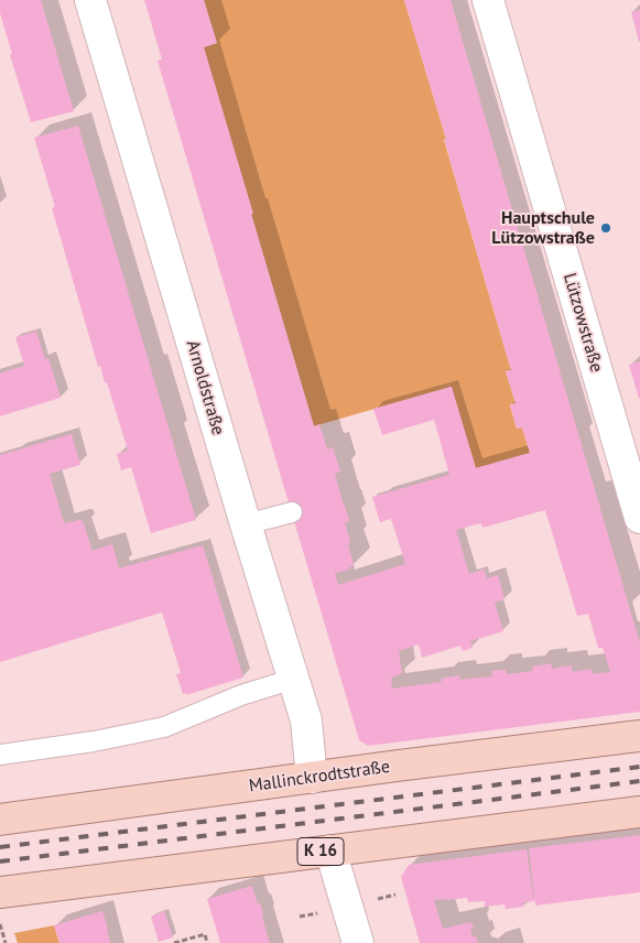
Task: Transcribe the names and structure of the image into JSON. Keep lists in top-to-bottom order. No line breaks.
{"streets":{"main road":["Mallinckrodtstraße","K 16"],"street":["Lützowstraße","Arnoldstraße"]},"crossings":[["Arnoldstraße","Mallinckrodtstraße"]],"places":["Hauptschule Lützowstraße"]}
